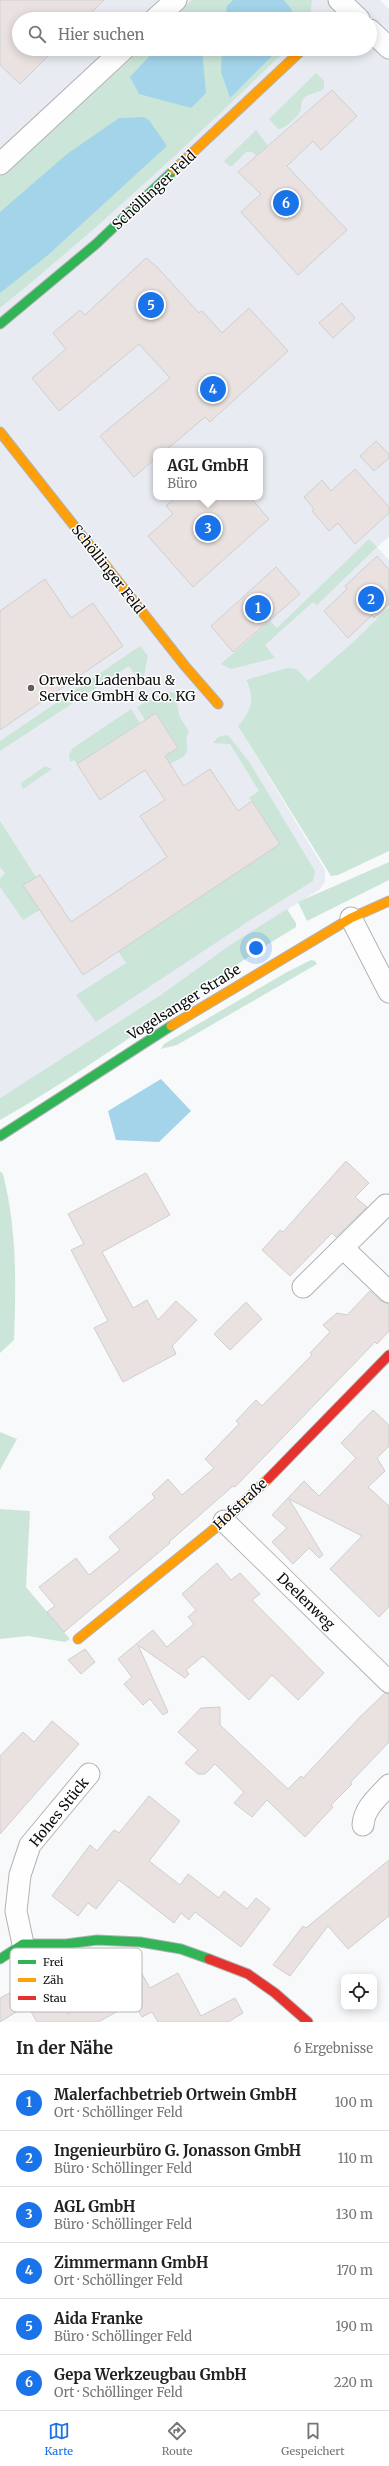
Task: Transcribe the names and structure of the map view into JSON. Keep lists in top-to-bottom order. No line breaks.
{"streets":{"street":["Schöllinger Feld","Vogelsanger Straße","Hofstraße","Deelenweg","Hohes Stück"]},"crossings":[["Hofstraße","Deelenweg"]],"places":["Orweko Ladenbau & Service GmbH & Co. KG"],"legend":["Frei","Zäh","Stau"],"page":{"search":"Hier suchen","pins":["6","5","4","3","2","1"],"popup":["AGL GmbH","Büro"],"heading":["In der Nähe","6 Ergebnisse"],"list":[{"mark":"1","name":"Malerfachbetrieb Ortwein GmbH","note":"Ort · Schöllinger Feld","value":"100 m"},{"mark":"2","name":"Ingenieurbüro G. Jonasson GmbH","note":"Büro · Schöllinger Feld","value":"110 m"},{"mark":"3","name":"AGL GmbH","note":"Büro · Schöllinger Feld","value":"130 m"},{"mark":"4","name":"Zimmermann GmbH","note":"Ort · Schöllinger Feld","value":"170 m"},{"mark":"5","name":"Aida Franke","note":"Büro · Schöllinger Feld","value":"190 m"},{"mark":"6","name":"Gepa Werkzeugbau GmbH","note":"Ort · Schöllinger Feld","value":"220 m"}],"nav":["Karte","Route","Gespeichert"]}}
